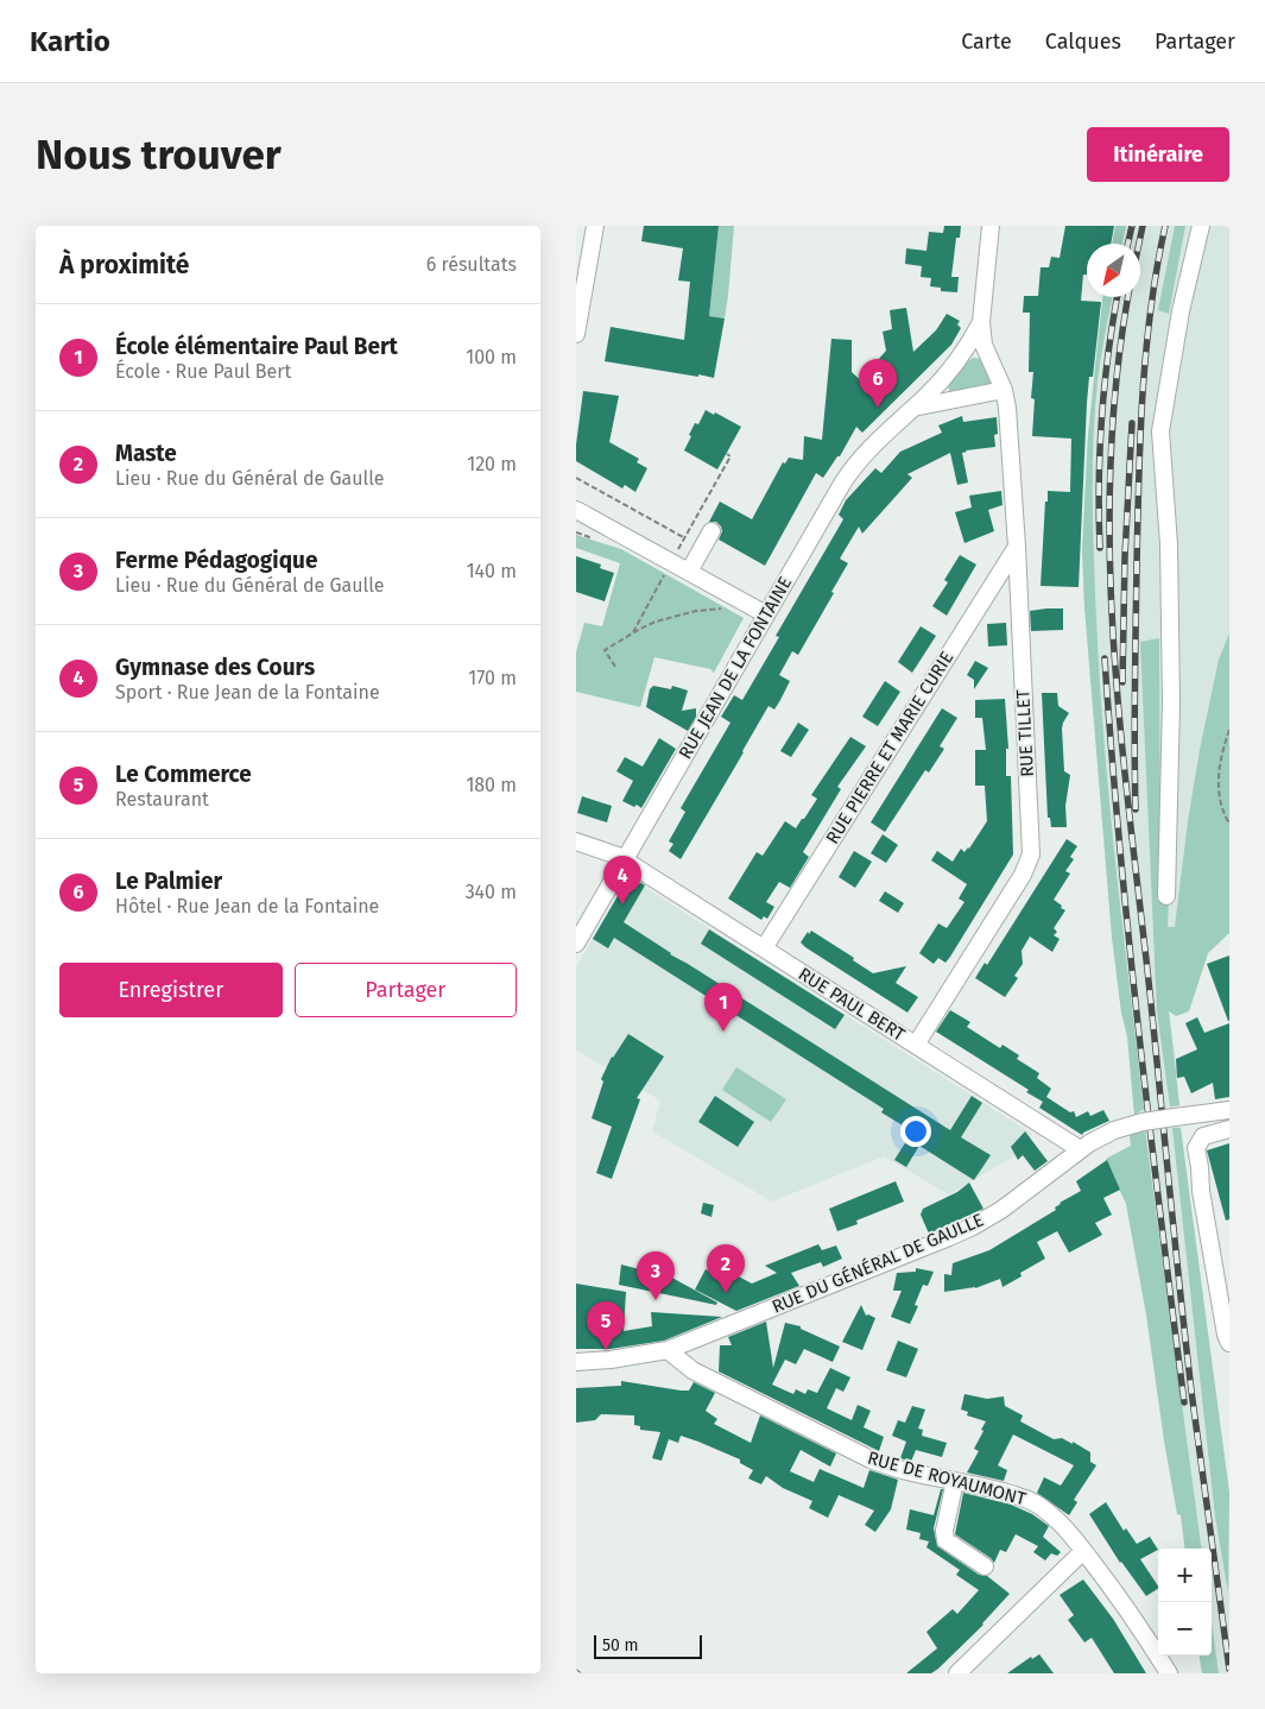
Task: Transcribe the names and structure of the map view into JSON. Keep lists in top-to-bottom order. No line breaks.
{"streets":{"street":["RUE JEAN DE LA FONTAINE","RUE TILLET","RUE PIERRE ET MARIE CURIE","RUE PAUL BERT","RUE DU GÉNÉRAL DE GAULLE","RUE DE ROYAUMONT"]},"crossings":[["RUE JEAN DE LA FONTAINE","RUE TILLET"],["RUE JEAN DE LA FONTAINE","RUE PAUL BERT"],["RUE TILLET","RUE PIERRE ET MARIE CURIE"],["RUE TILLET","RUE PAUL BERT"],["RUE PIERRE ET MARIE CURIE","RUE PAUL BERT"],["RUE PAUL BERT","RUE DU GÉNÉRAL DE GAULLE"],["RUE DU GÉNÉRAL DE GAULLE","RUE DE ROYAUMONT"]],"scale_bar":"50 m","north":"bottom left","page":{"header":"Kartio","nav":["Carte","Calques","Partager"],"buttons":["Itinéraire",["Enregistrer","Partager"]],"title":"Nous trouver","heading":["À proximité","6 résultats"],"list":[{"mark":"1","name":"École élémentaire Paul Bert","note":"École · Rue Paul Bert","value":"100 m"},{"mark":"2","name":"Maste","note":"Lieu · Rue du Général de Gaulle","value":"120 m"},{"mark":"3","name":"Ferme Pédagogique","note":"Lieu · Rue du Général de Gaulle","value":"140 m"},{"mark":"4","name":"Gymnase des Cours","note":"Sport · Rue Jean de la Fontaine","value":"170 m"},{"mark":"5","name":"Le Commerce","note":"Restaurant","value":"180 m"},{"mark":"6","name":"Le Palmier","note":"Hôtel · Rue Jean de la Fontaine","value":"340 m"}],"pins":["6","4","1","2","3","5"],"map_buttons":["+","−"],"scale":"50 m"}}
